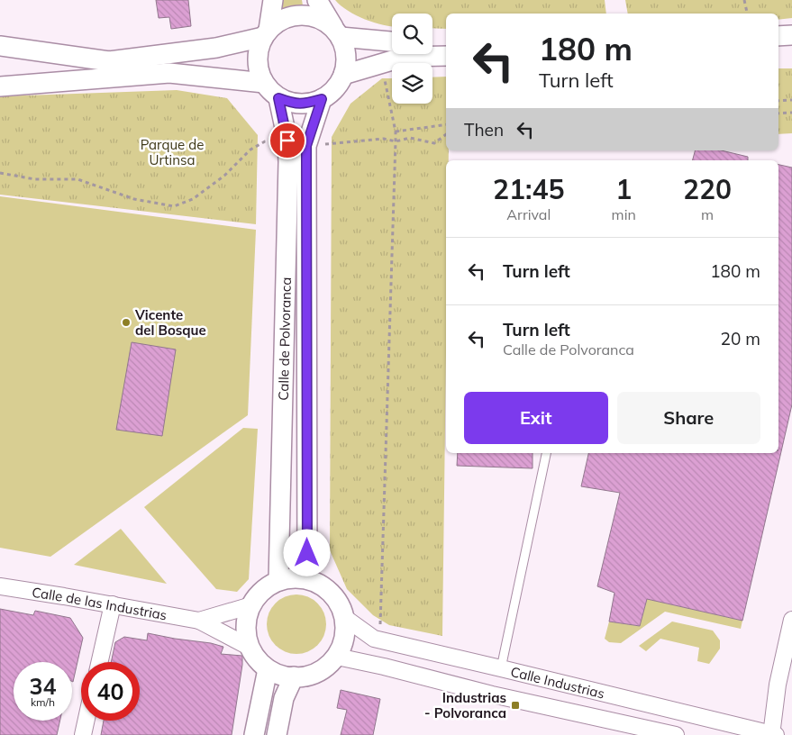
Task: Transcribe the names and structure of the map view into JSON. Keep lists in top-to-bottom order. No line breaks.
{"streets":{"street":["Calle de Polvoranca","Calle de las Industrias","Calle Industrias"]},"crossings":[["Calle de Polvoranca","Calle de las Industrias"],["Calle de Polvoranca","Calle Industrias"],["Calle de las Industrias","Calle Industrias"]],"parks":["Parque de Urtinsa"],"places":{"other":["Vicente del Bosque"],"transit":["Industrias - Polvoranca"]},"page":{"turn":["180 m","Turn left"],"then":"Then","eta":["21:45","Arrival","1","min","220","m"],"list":[{"name":"Turn left","value":"180 m"},{"name":"Turn left","note":"Calle de Polvoranca","value":"20 m"}],"buttons":["Exit","Share"],"speed":"34 km/h","limit":"40"}}
